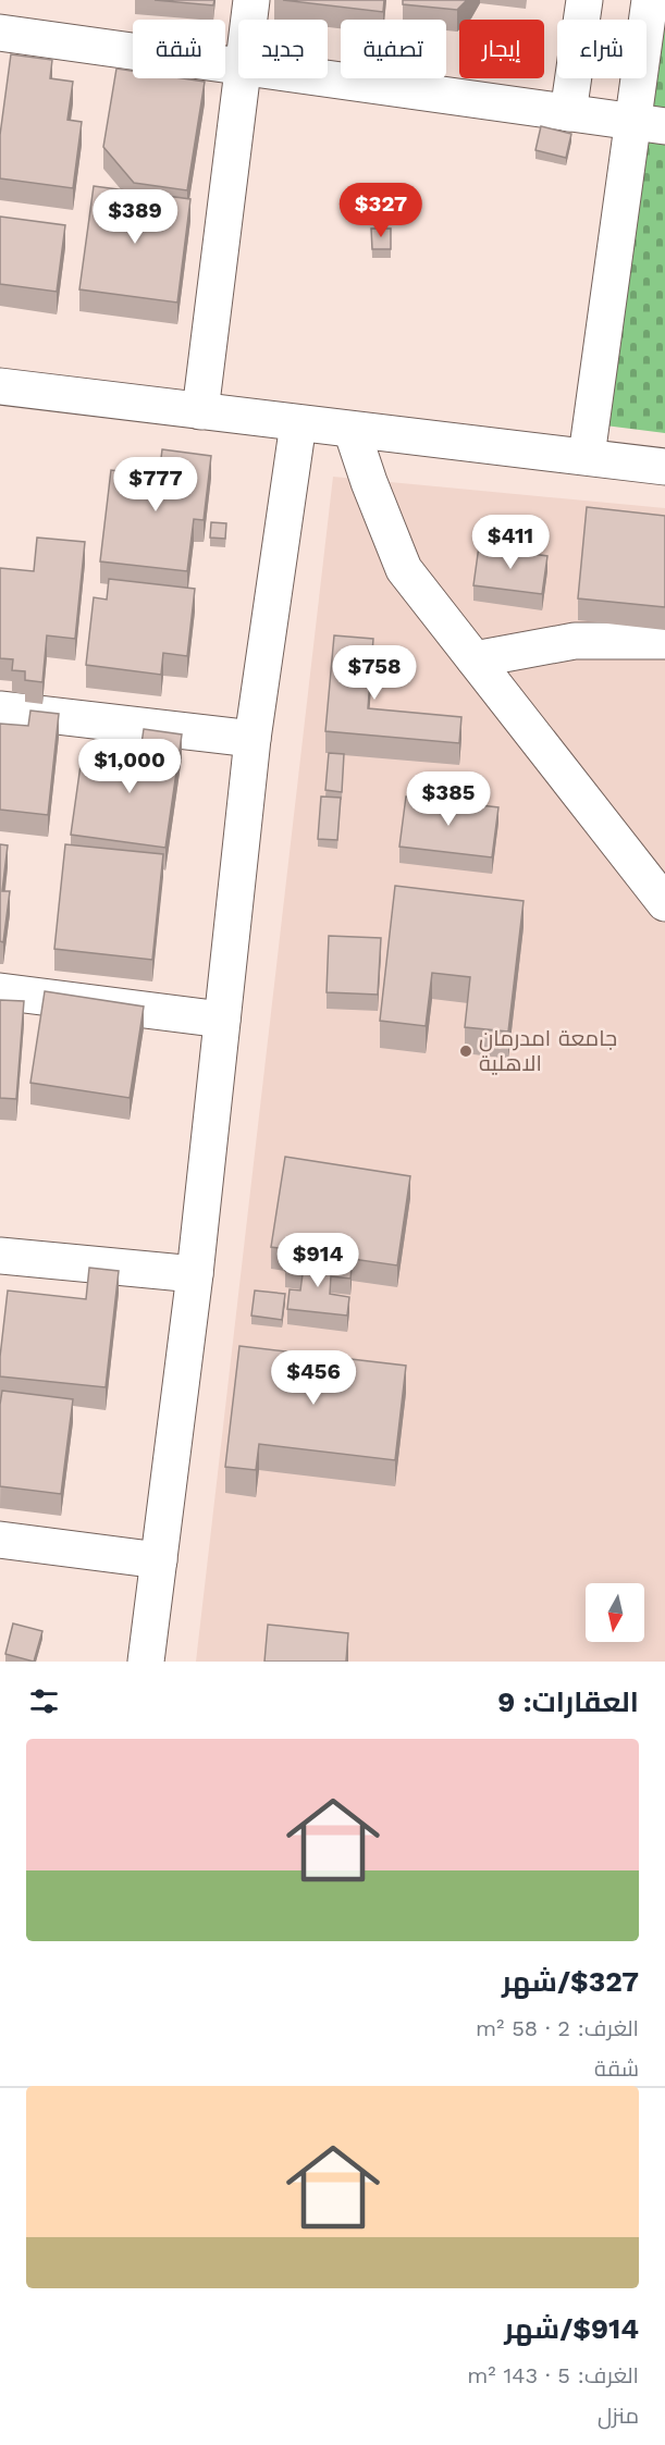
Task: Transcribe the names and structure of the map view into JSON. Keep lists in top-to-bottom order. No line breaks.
{"places":["جامعة امدرمان الاهلية"],"north":"bottom","page":{"chip":["شراء","إيجار","تصفية","جديد","شقة"],"price":["$327","$389","$777","$411","$758","$1,000","$385","$914","$456"],"heading":"العقارات: 9","list":[{"name":"$327/شهر","note":"الغرف: 2 · 58 m² · شقة"},{"name":"$914/شهر","note":"الغرف: 5 · 143 m² · منزل"}]}}
